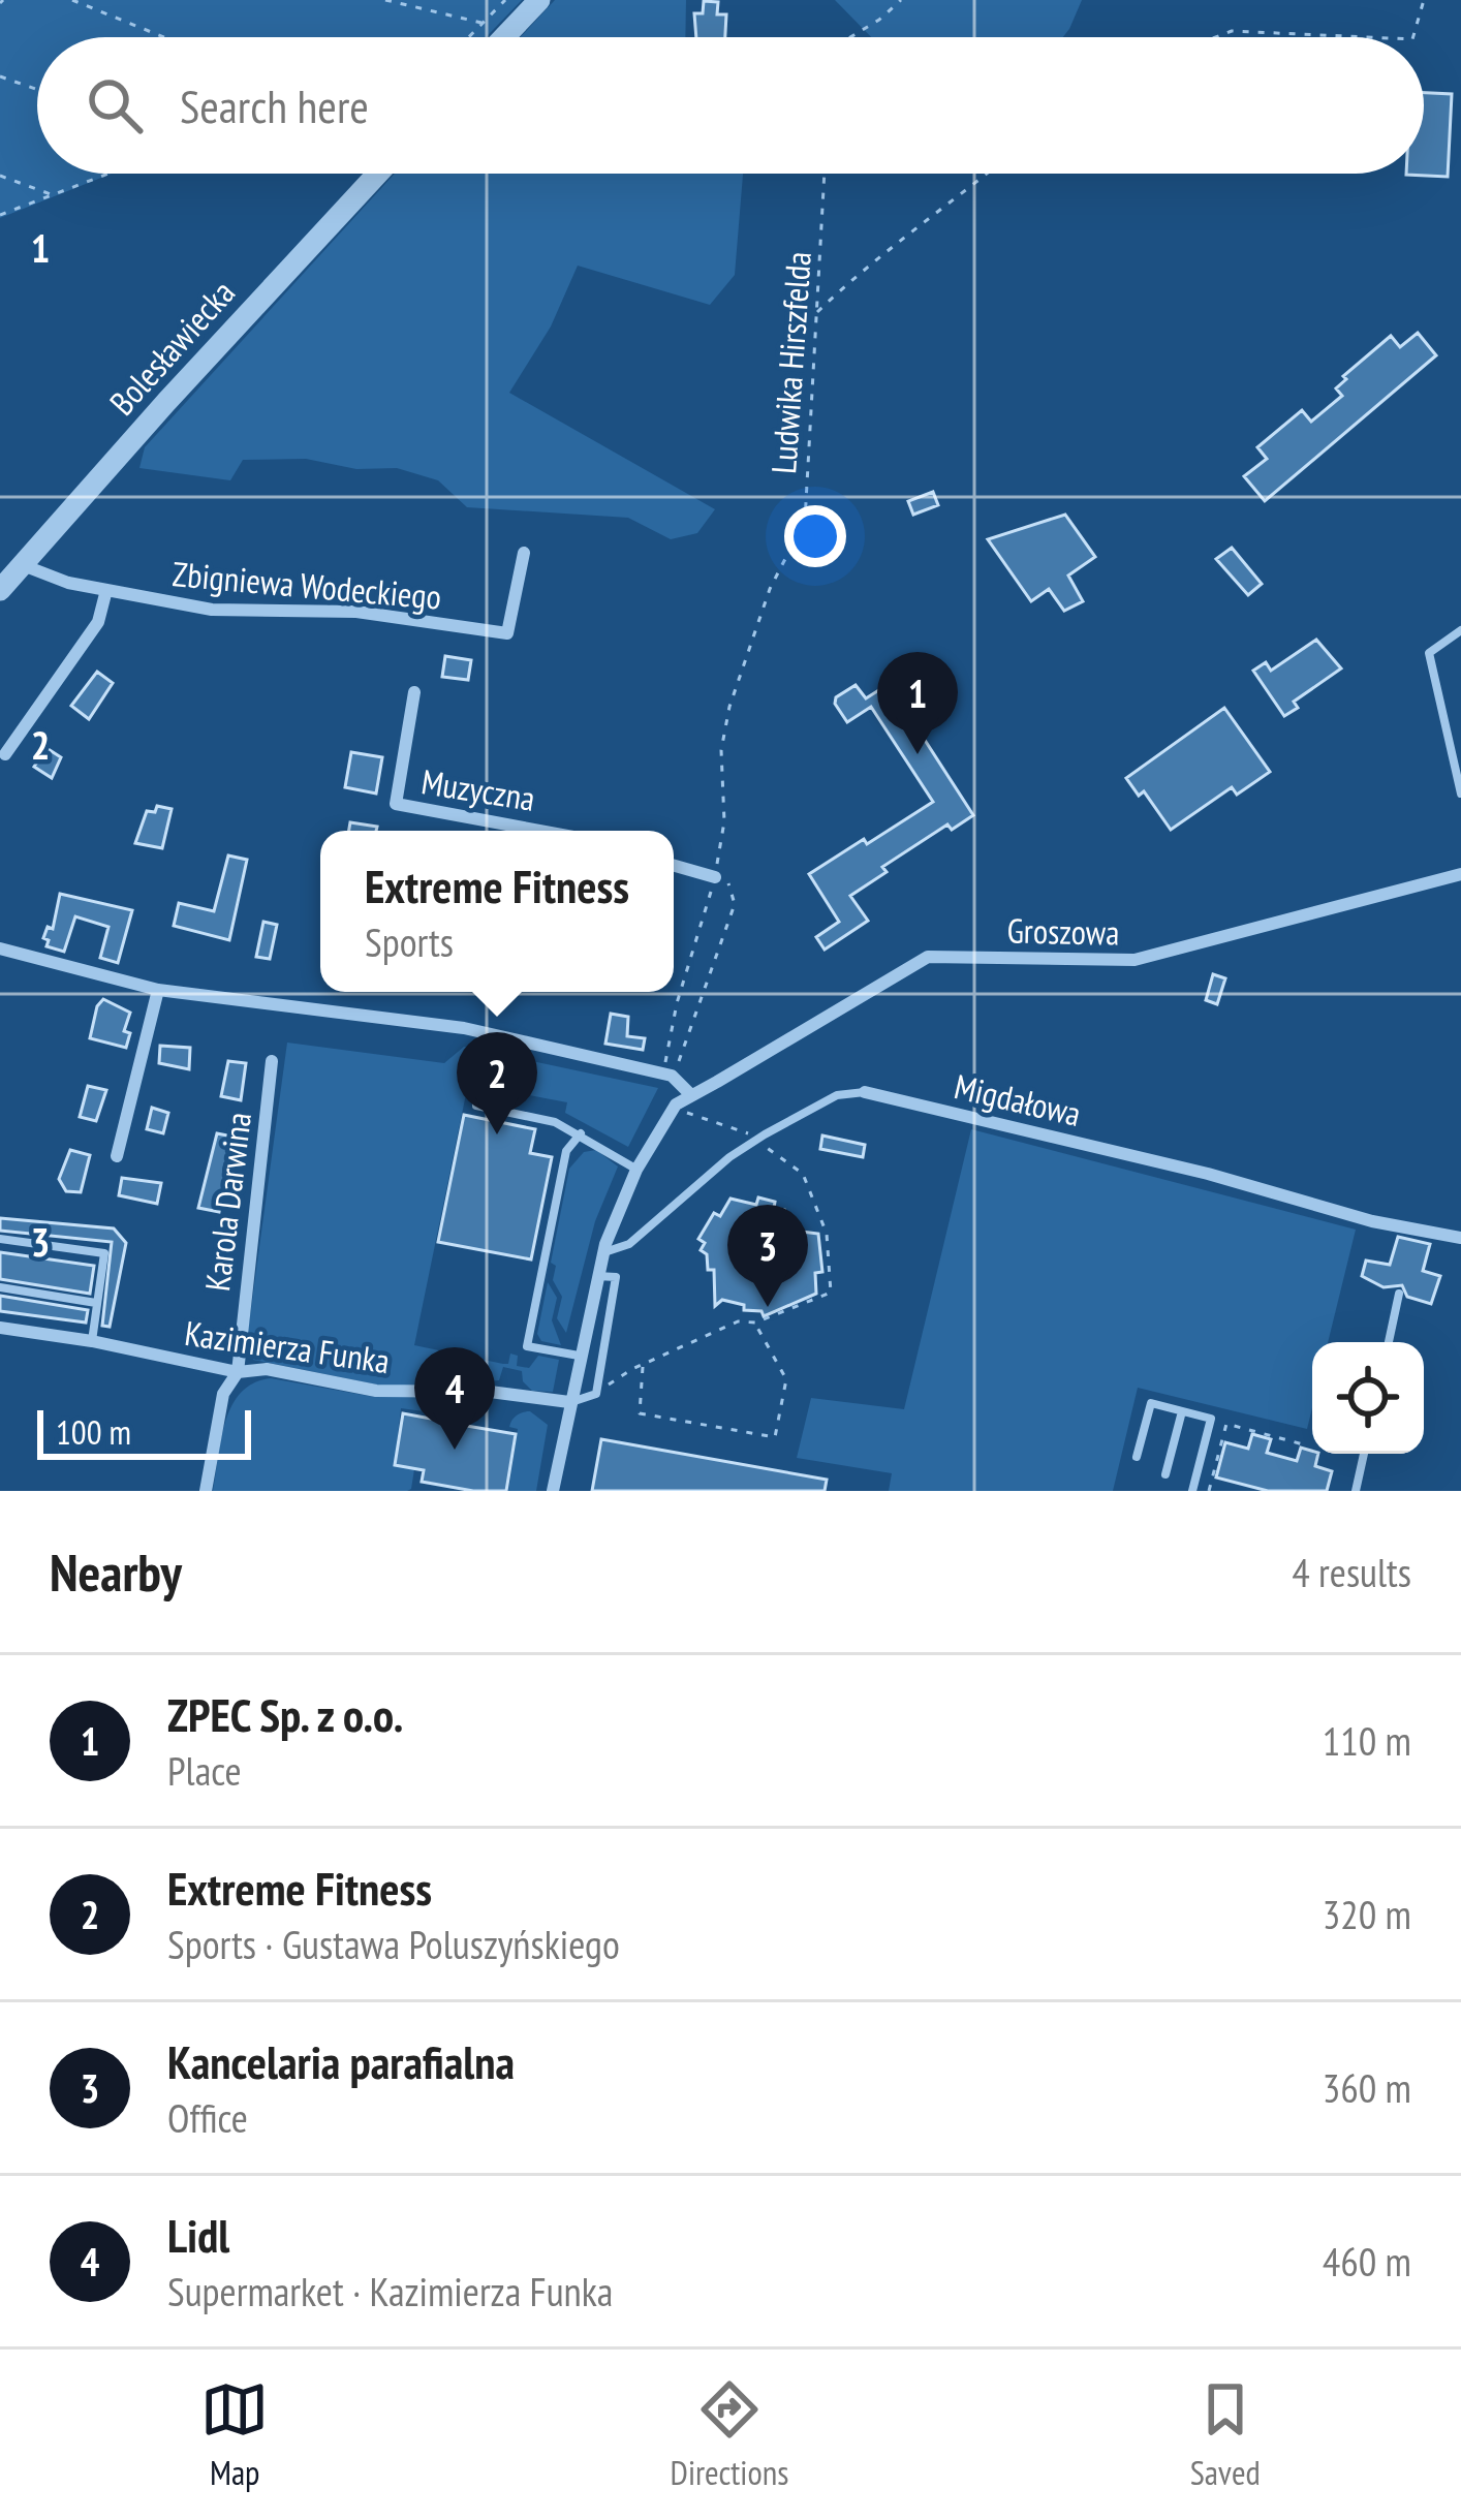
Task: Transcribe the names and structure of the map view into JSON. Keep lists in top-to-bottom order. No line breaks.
{"streets":{"street":["Bolesławiecka","Zbigniewa Wodeckiego","Muzyczna","Groszowa","Migdałowa","Karola Darwina","Kazimierza Funka"],"path":["Ludwika Hirszfelda"]},"crossings":[["Bolesławiecka","Zbigniewa Wodeckiego"],["Groszowa","Migdałowa"],["Groszowa","Kazimierza Funka"],["Karola Darwina","Kazimierza Funka"]],"scale_bar":"100 m","page":{"search":"Search here","pins":["1","2","3","4"],"popup":["Extreme Fitness","Sports"],"scale":"100 m","heading":["Nearby","4 results"],"list":[{"mark":"1","name":"ZPEC Sp. z o.o.","note":"Place","value":"110 m"},{"mark":"2","name":"Extreme Fitness","note":"Sports · Gustawa Poluszyńskiego","value":"320 m"},{"mark":"3","name":"Kancelaria parafialna","note":"Office","value":"360 m"},{"mark":"4","name":"Lidl","note":"Supermarket · Kazimierza Funka","value":"460 m"}],"nav":["Map","Directions","Saved"]},"grid":{"rows":["1","2","3"]}}
